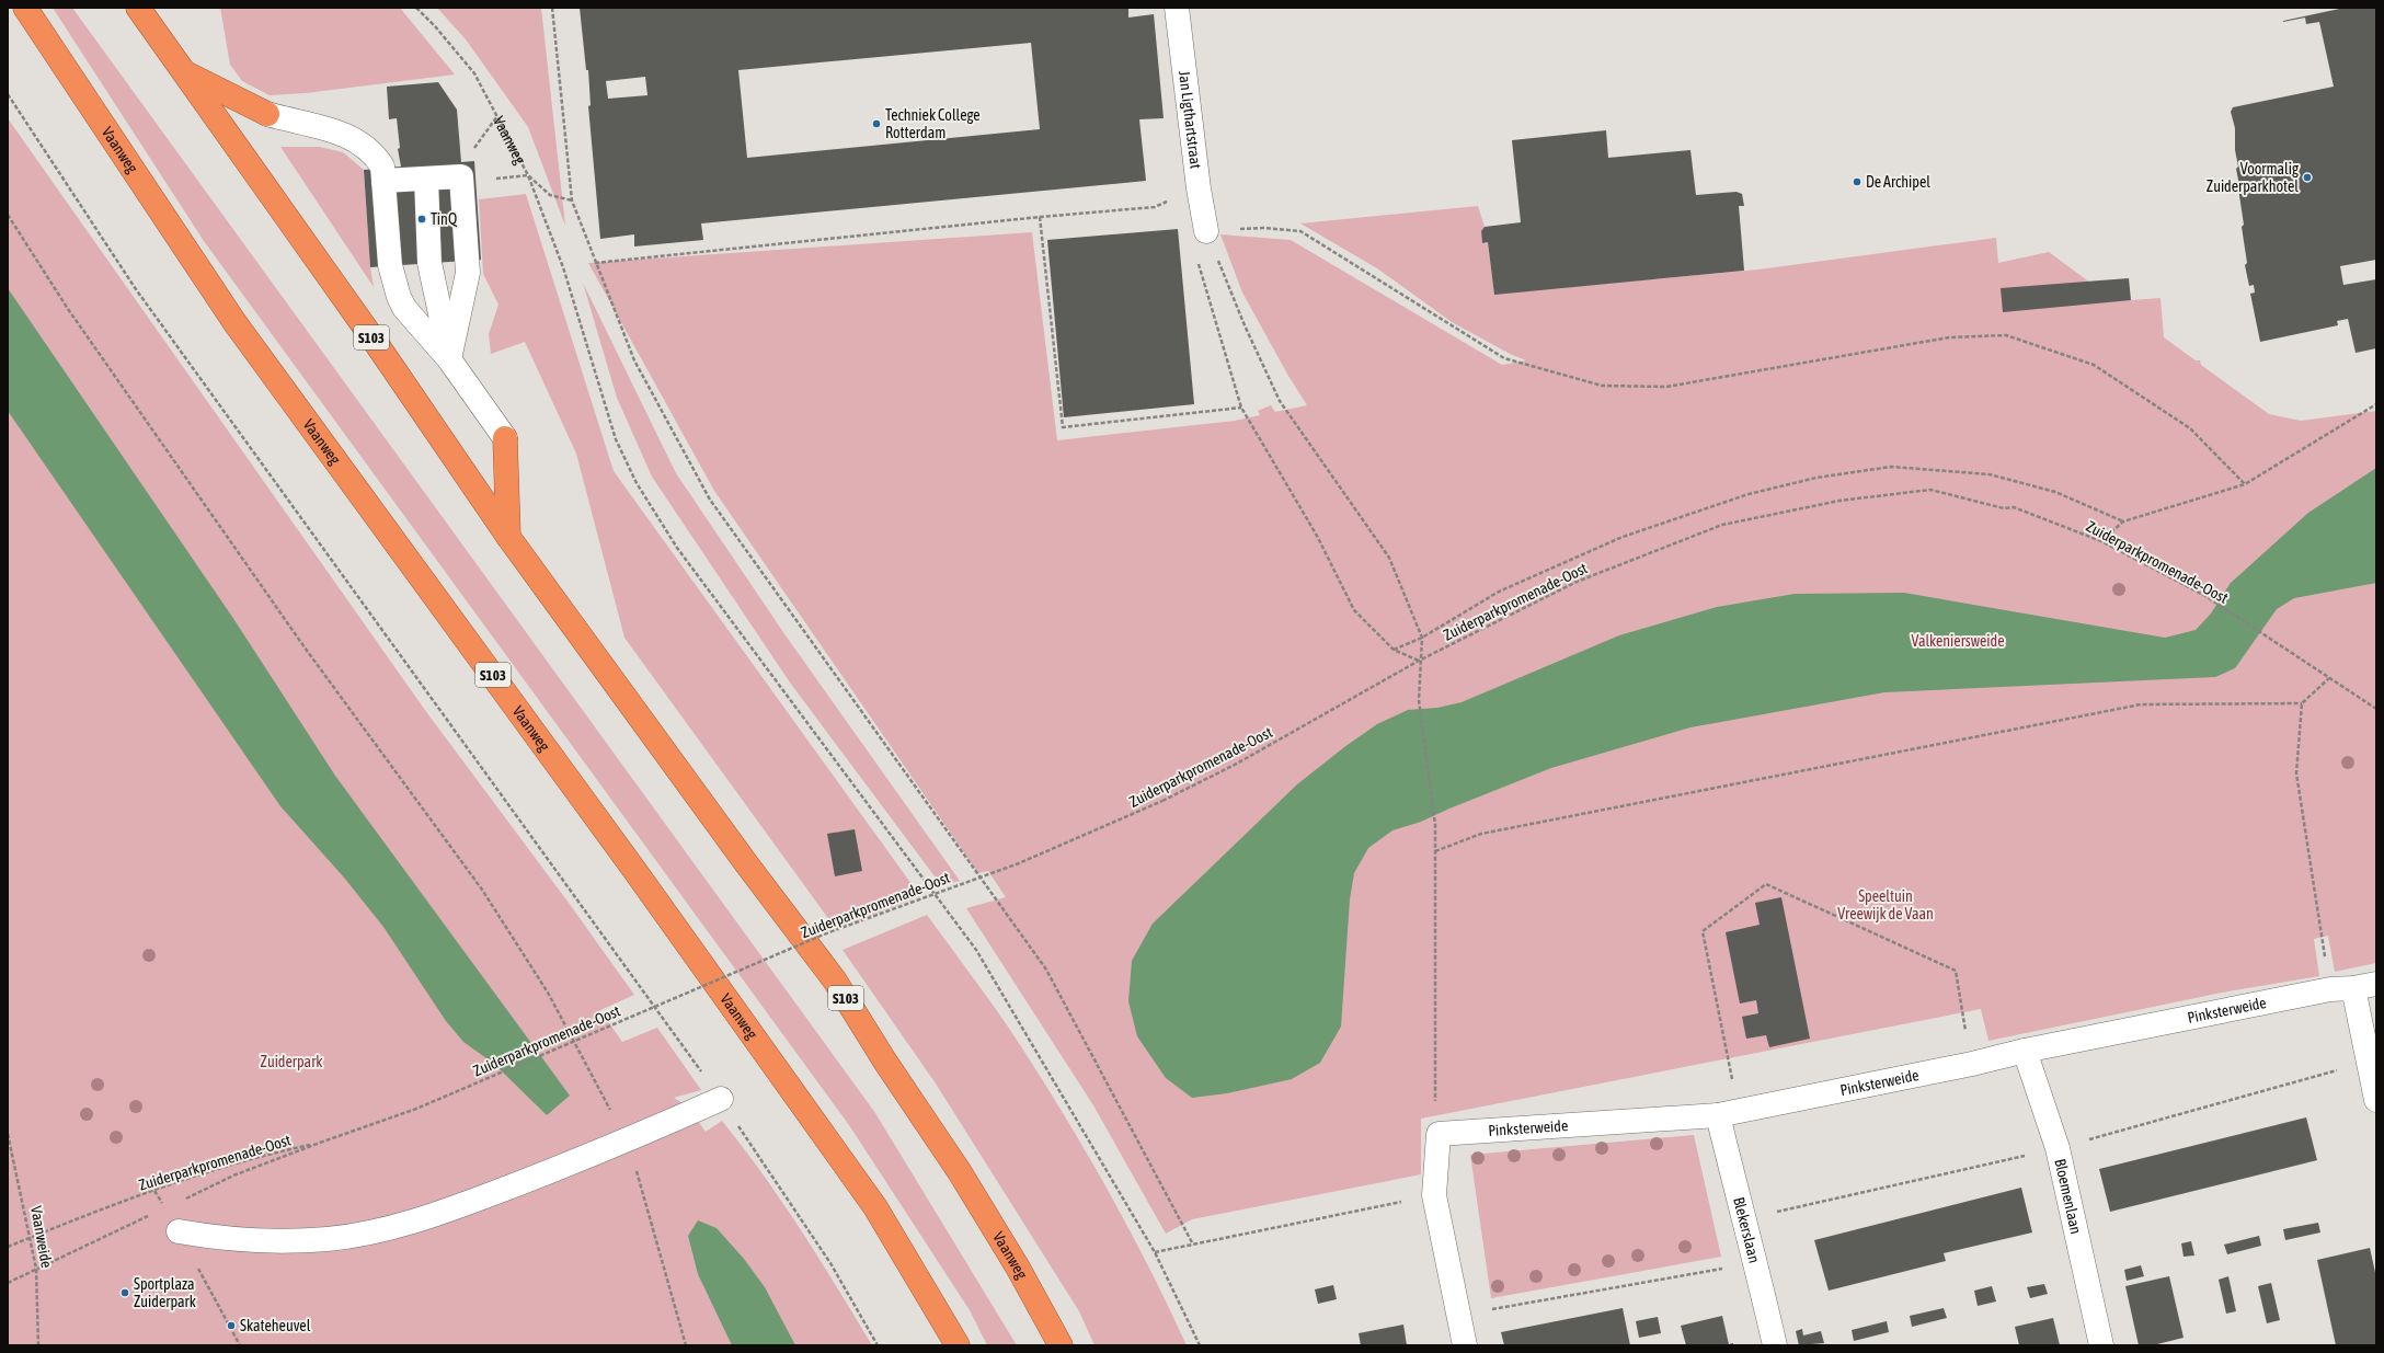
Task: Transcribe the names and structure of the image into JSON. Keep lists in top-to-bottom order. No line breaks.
{"streets":{"highway":["Vaanweg","S103"],"street":["Jan Ligthartstraat","Pinksterweide","Bloemenlaan","Blekerslaan"],"path":["Zuiderparkpromenade-Oost","Vaanweide"]},"crossings":[["Zuiderparkpromenade-Oost","Vaanweide"],["Pinksterweide","Bloemenlaan"],["Pinksterweide","Blekerslaan"]],"parks":["Valkeniersweide","Speeltuin Vreewijk de Vaan","Zuiderpark"],"places":["Techniek College Rotterdam","Voormalig Zuiderparkhotel","De Archipel","TinQ","Sportplaza Zuiderpark","Skateheuvel"]}
